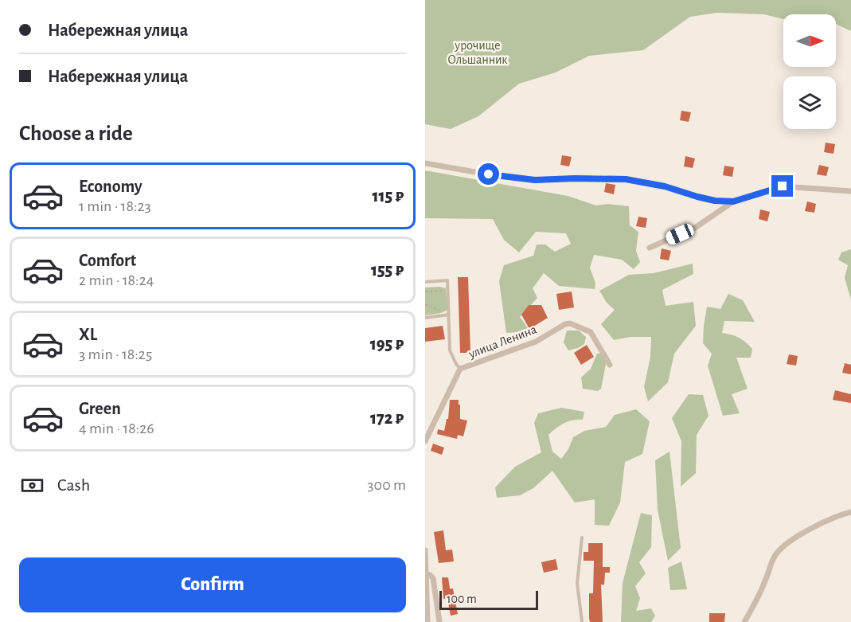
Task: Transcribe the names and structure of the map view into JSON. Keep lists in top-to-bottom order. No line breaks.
{"streets":{"street":["улица Ленина"]},"parks":["урочище Ольшанник"],"scale_bar":"100 m","north":"right","page":{"banner":["Набережная улица","Набережная улица"],"heading":"Choose a ride","list":[{"name":"Economy","note":"1 min · 18:23","value":"115 ₽"},{"name":"Comfort","note":"2 min · 18:24","value":"155 ₽"},{"name":"XL","note":"3 min · 18:25","value":"195 ₽"},{"name":"Green","note":"4 min · 18:26","value":"172 ₽"}],"pay":["Cash","300 m"],"buttons":"Confirm","scale":"100 m"}}
